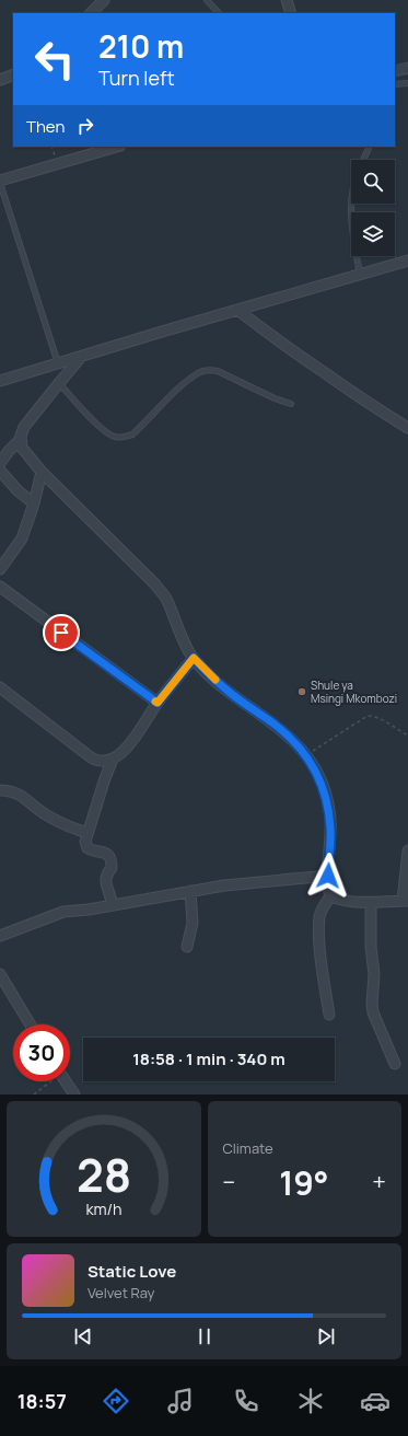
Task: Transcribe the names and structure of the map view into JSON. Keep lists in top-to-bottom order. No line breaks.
{"places":["Shule ya Msingi Mkombozi"],"page":{"turn":["210 m","Turn left"],"then":"Then","limit":"30","trip":"18:58 · 1 min · 340 m","tile":"Climate","heat":["−","19°","+"],"song":["Static Love","Velvet Ray"],"tabs":"18:57","gauge":["28","km/h"]}}
